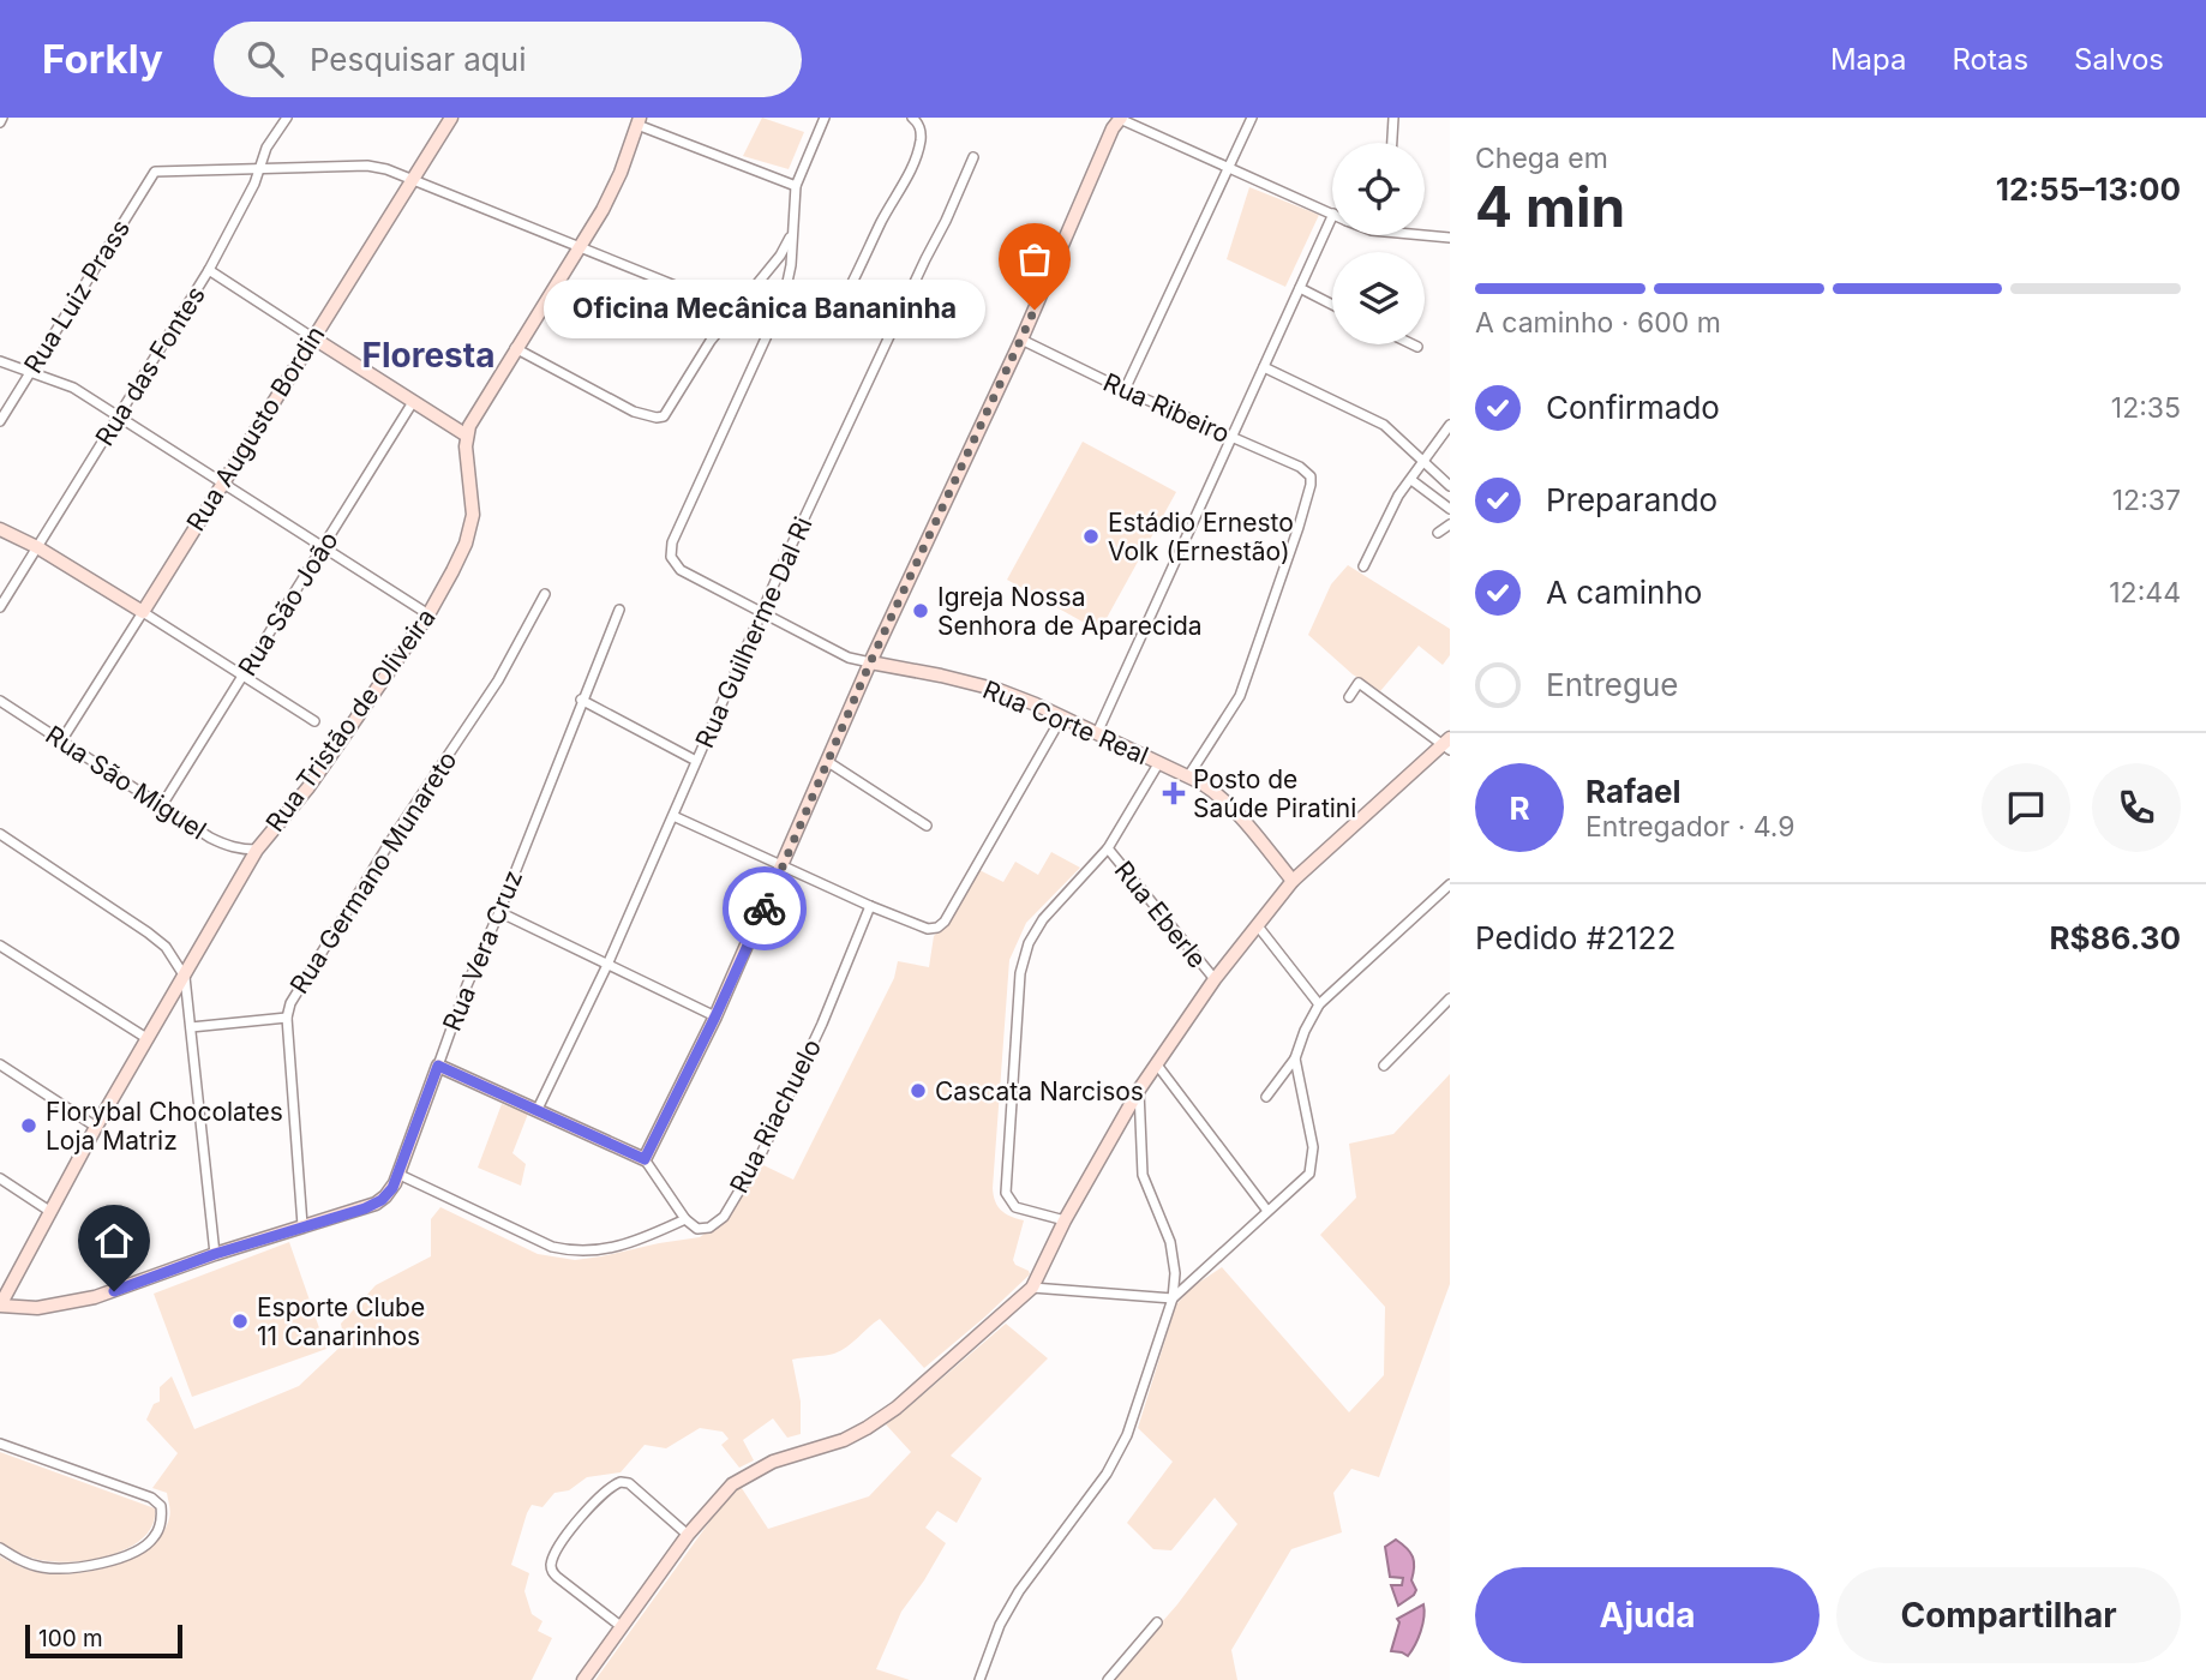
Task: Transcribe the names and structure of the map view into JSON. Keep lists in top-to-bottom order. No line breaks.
{"streets":{"street":["Rua Luiz Prass","Rua das Fontes","Rua Ribeiro","Rua Augusto Bordin","Rua São João","Rua Guilherme Dal Ri","Rua Tristão de Oliveira","Rua Corte Real","Rua São Miguel","Rua Germano Munareto","Rua Eberle","Rua Vera Cruz","Rua Riachuelo"]},"crossings":[["Rua Luiz Prass","Rua das Fontes"],["Rua Ribeiro","Rua Corte Real"],["Rua Augusto Bordin","Rua São Miguel"],["Rua São João","Rua São Miguel"],["Rua Guilherme Dal Ri","Rua Corte Real"],["Rua Tristão de Oliveira","Rua São Miguel"],["Rua Tristão de Oliveira","Rua Vera Cruz"],["Rua Germano Munareto","Rua Vera Cruz"]],"districts":["Floresta"],"places":{"other":["Oficina Mecânica Bananinha","Estádio Ernesto Volk (Ernestão)","Igreja Nossa Senhora de Aparecida","Cascata Narcisos","Florybal Chocolates Loja Matriz","Esporte Clube 11 Canarinhos"],"health":["Posto de Saúde Piratini"]},"scale_bar":"100 m","page":{"header":"Forkly","search":"Pesquisar aqui","nav":["Mapa","Rotas","Salvos"],"heading":["4 min","Chega em","12:55–13:00"],"panel":["Rafael","Entregador · 4.9","Pedido #2122","R$86.30"],"bar":"A caminho · 600 m","bubble":"Oficina Mecânica Bananinha","list":[["Confirmado","12:35"],["Preparando","12:37"],["A caminho","12:44"],"Entregue"],"round":"R","buttons":["Ajuda","Compartilhar"],"scale":"100 m"}}
